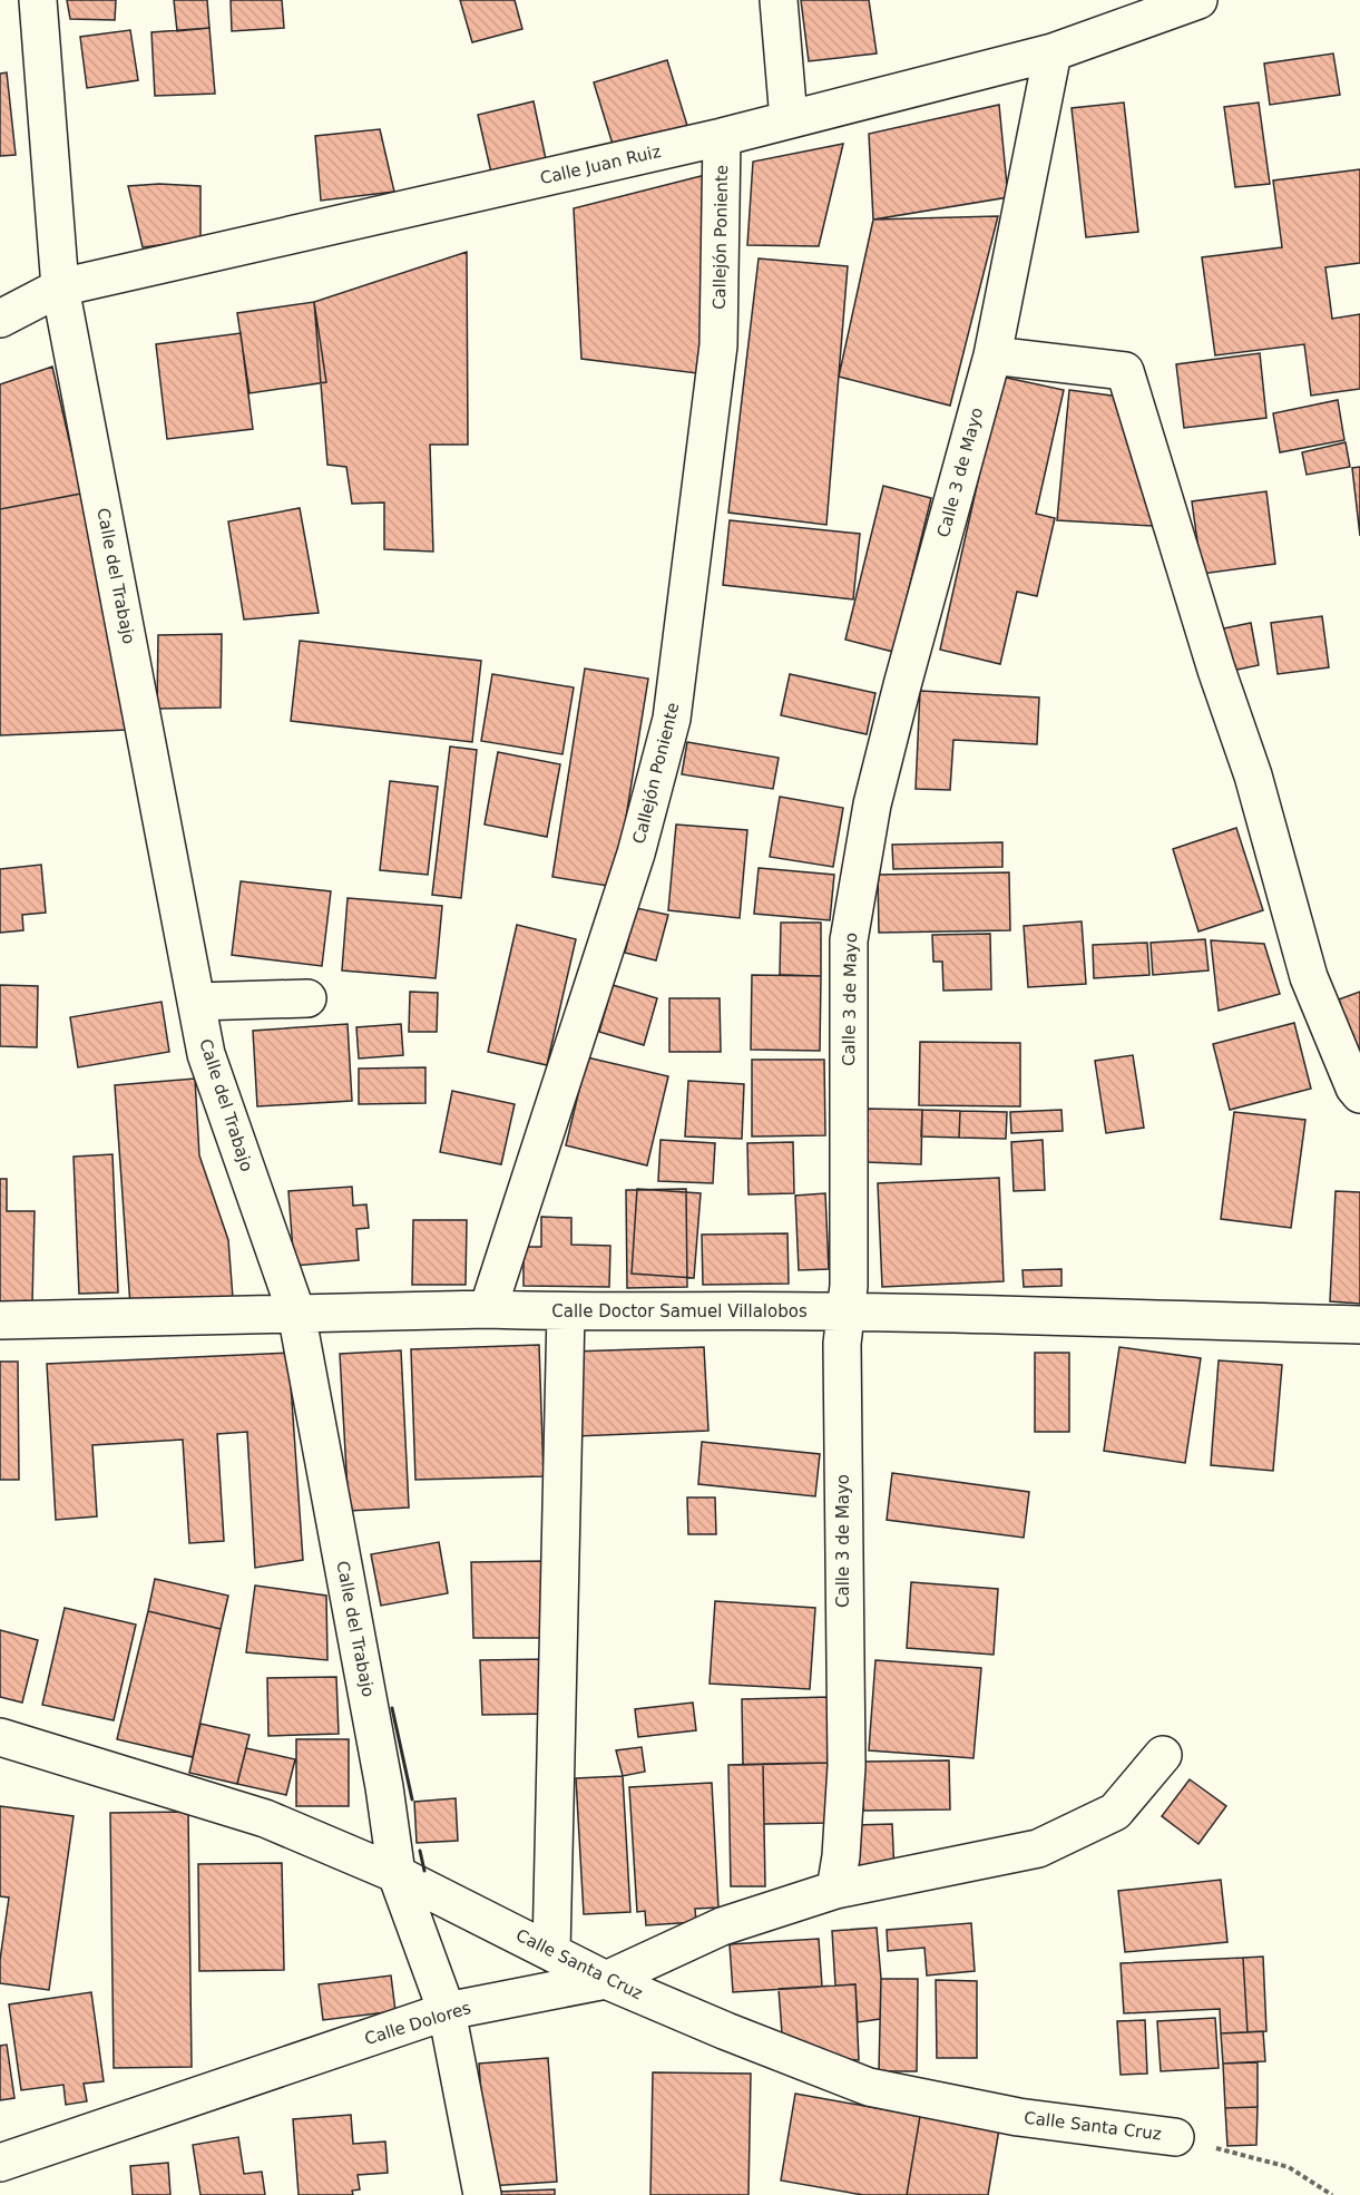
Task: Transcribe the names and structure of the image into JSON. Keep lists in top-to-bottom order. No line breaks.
{"streets":{"street":["Calle Juan Ruiz","Callejón Poniente","Calle 3 de Mayo","Calle del Trabajo","Calle Doctor Samuel Villalobos","Calle Santa Cruz","Calle Dolores"]},"crossings":[["Calle Juan Ruiz","Callejón Poniente"],["Calle Juan Ruiz","Calle 3 de Mayo"],["Calle Juan Ruiz","Calle del Trabajo"],["Callejón Poniente","Calle Doctor Samuel Villalobos"],["Calle 3 de Mayo","Calle Doctor Samuel Villalobos"],["Calle 3 de Mayo","Calle Dolores"],["Calle del Trabajo","Calle Doctor Samuel Villalobos"],["Calle del Trabajo","Calle Santa Cruz"],["Calle del Trabajo","Calle Dolores"],["Calle Santa Cruz","Calle Dolores"]]}
